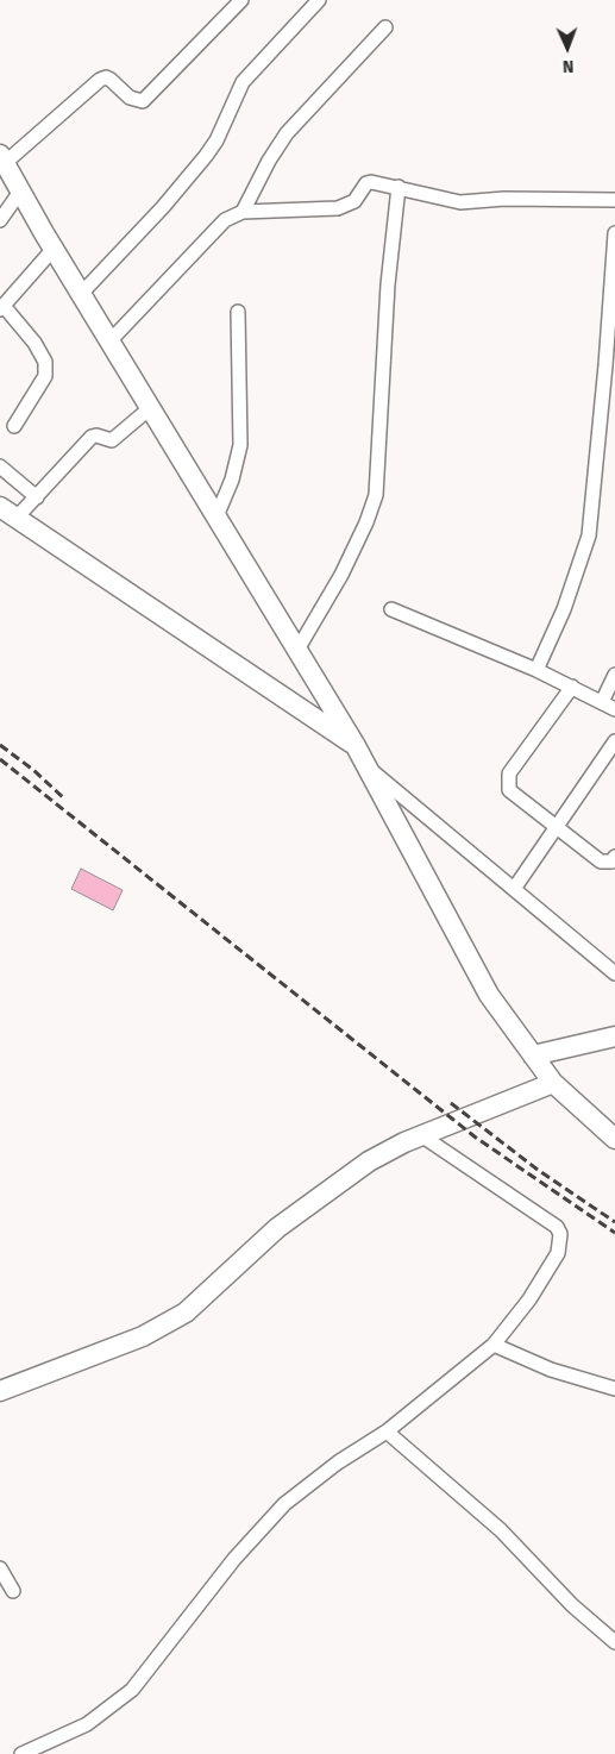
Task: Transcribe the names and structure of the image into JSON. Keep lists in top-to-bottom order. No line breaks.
{"north":"bottom"}
